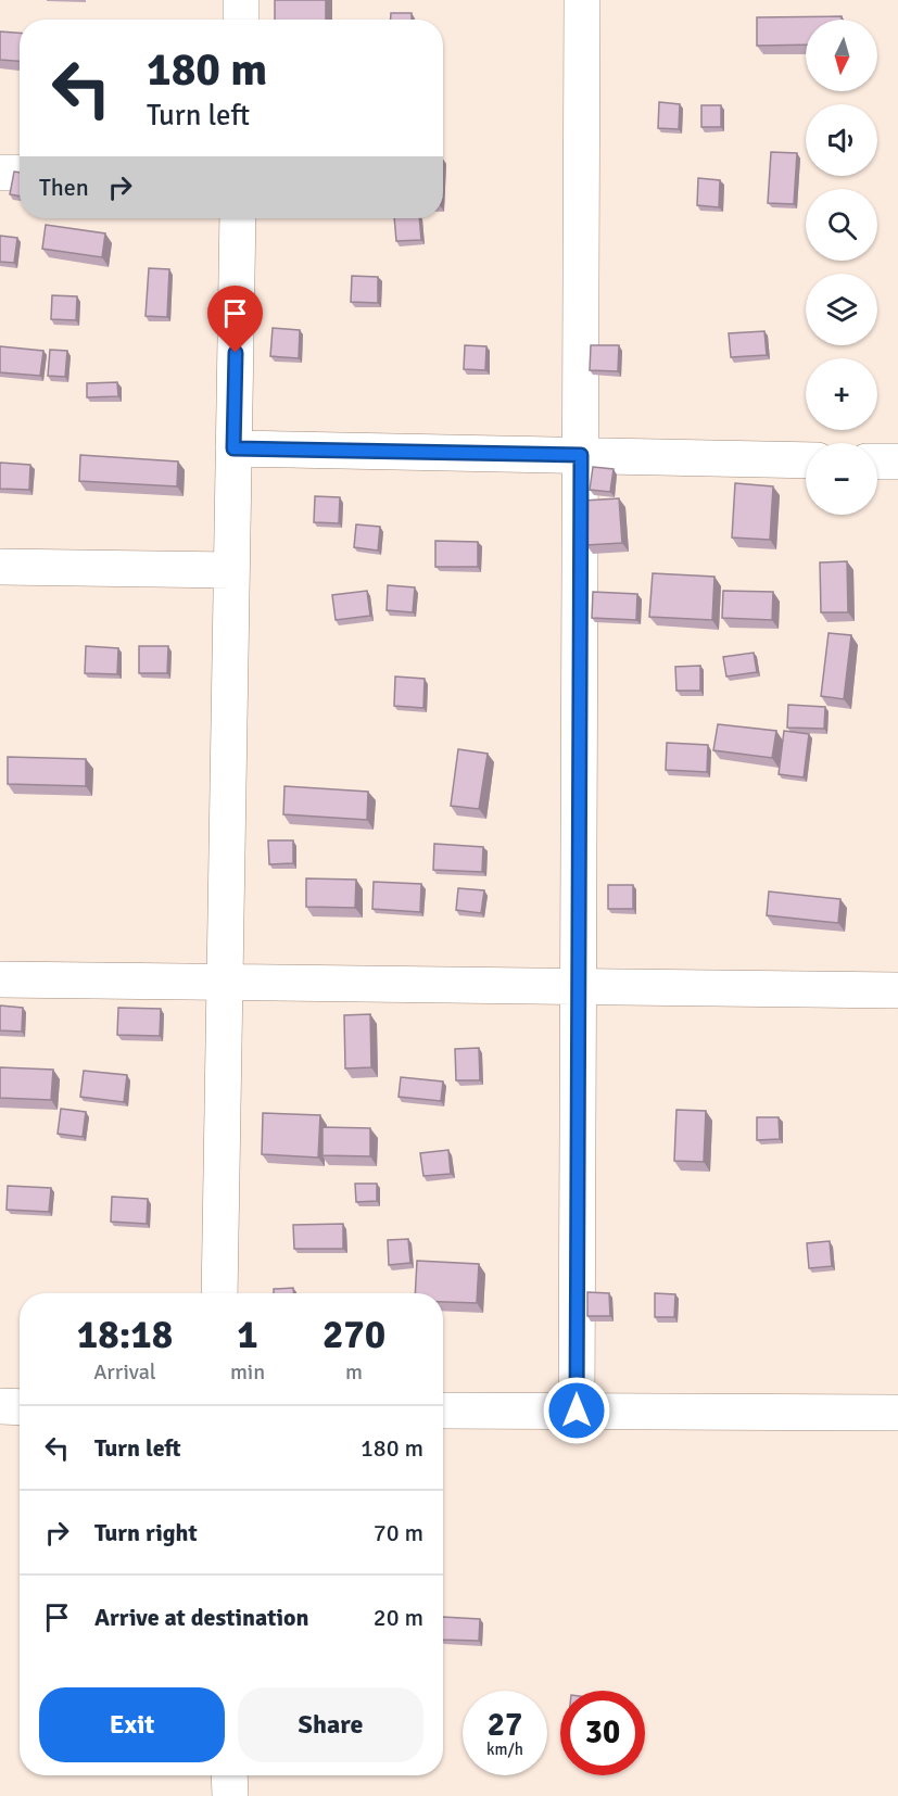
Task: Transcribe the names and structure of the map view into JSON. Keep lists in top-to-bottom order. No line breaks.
{"north":"bottom","page":{"map_buttons":["+","−"],"turn":["180 m","Turn left"],"then":"Then","eta":["18:18","Arrival","1","min","270","m"],"list":[{"name":"Turn left","value":"180 m"},{"name":"Turn right","value":"70 m"},{"name":"Arrive at destination","value":"20 m"}],"buttons":["Exit","Share"],"speed":"27 km/h","limit":"30"}}
